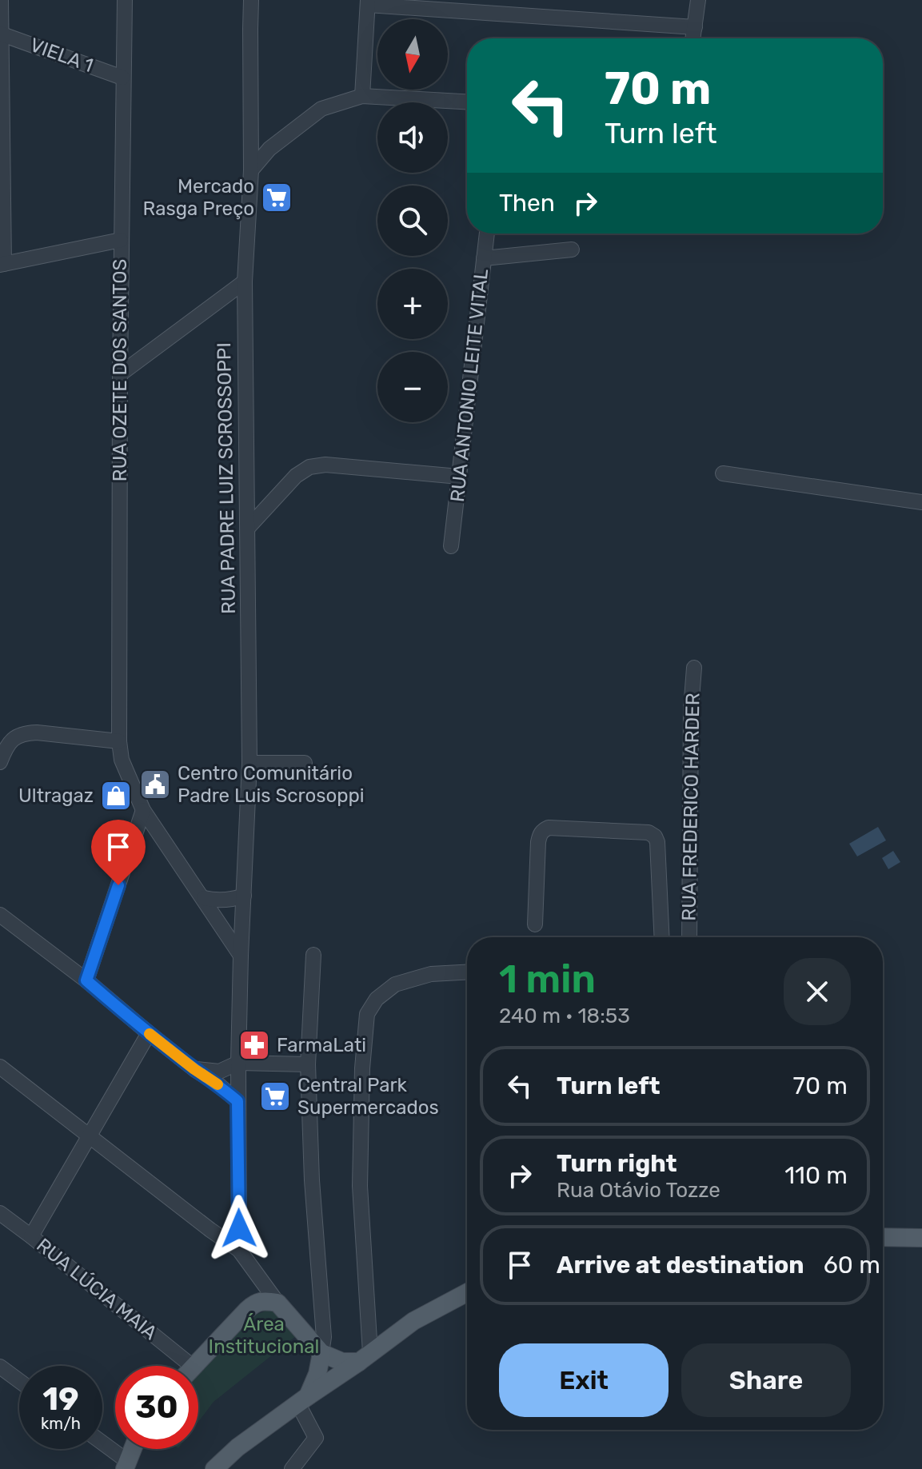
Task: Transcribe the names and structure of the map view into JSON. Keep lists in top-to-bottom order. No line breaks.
{"streets":{"street":["VIELA 1","RUA OZETE DOS SANTOS","RUA ANTONIO LEITE VITAL","RUA PADRE LUIZ SCROSSOPPI","RUA FREDERICO HARDER","RUA LÚCIA MAIA"]},"crossings":[["VIELA 1","RUA OZETE DOS SANTOS"],["RUA OZETE DOS SANTOS","RUA PADRE LUIZ SCROSSOPPI"]],"parks":["Área Institucional"],"places":{"supermarket":["Mercado Rasga Preço","Central Park Supermercados"],"public building":["Centro Comunitário Padre Luis Scrosoppi"],"shop":["Ultragaz"],"pharmacy":["FarmaLati"]},"north":"bottom","page":{"map_buttons":["+","−"],"turn":["70 m","Turn left"],"then":"Then","heading":["1 min","240 m · 18:53"],"list":[{"name":"Turn left","value":"70 m"},{"name":"Turn right","note":"Rua Otávio Tozze","value":"110 m"},{"name":"Arrive at destination","value":"60 m"}],"buttons":["Exit","Share"],"speed":"19 km/h","limit":"30"}}
